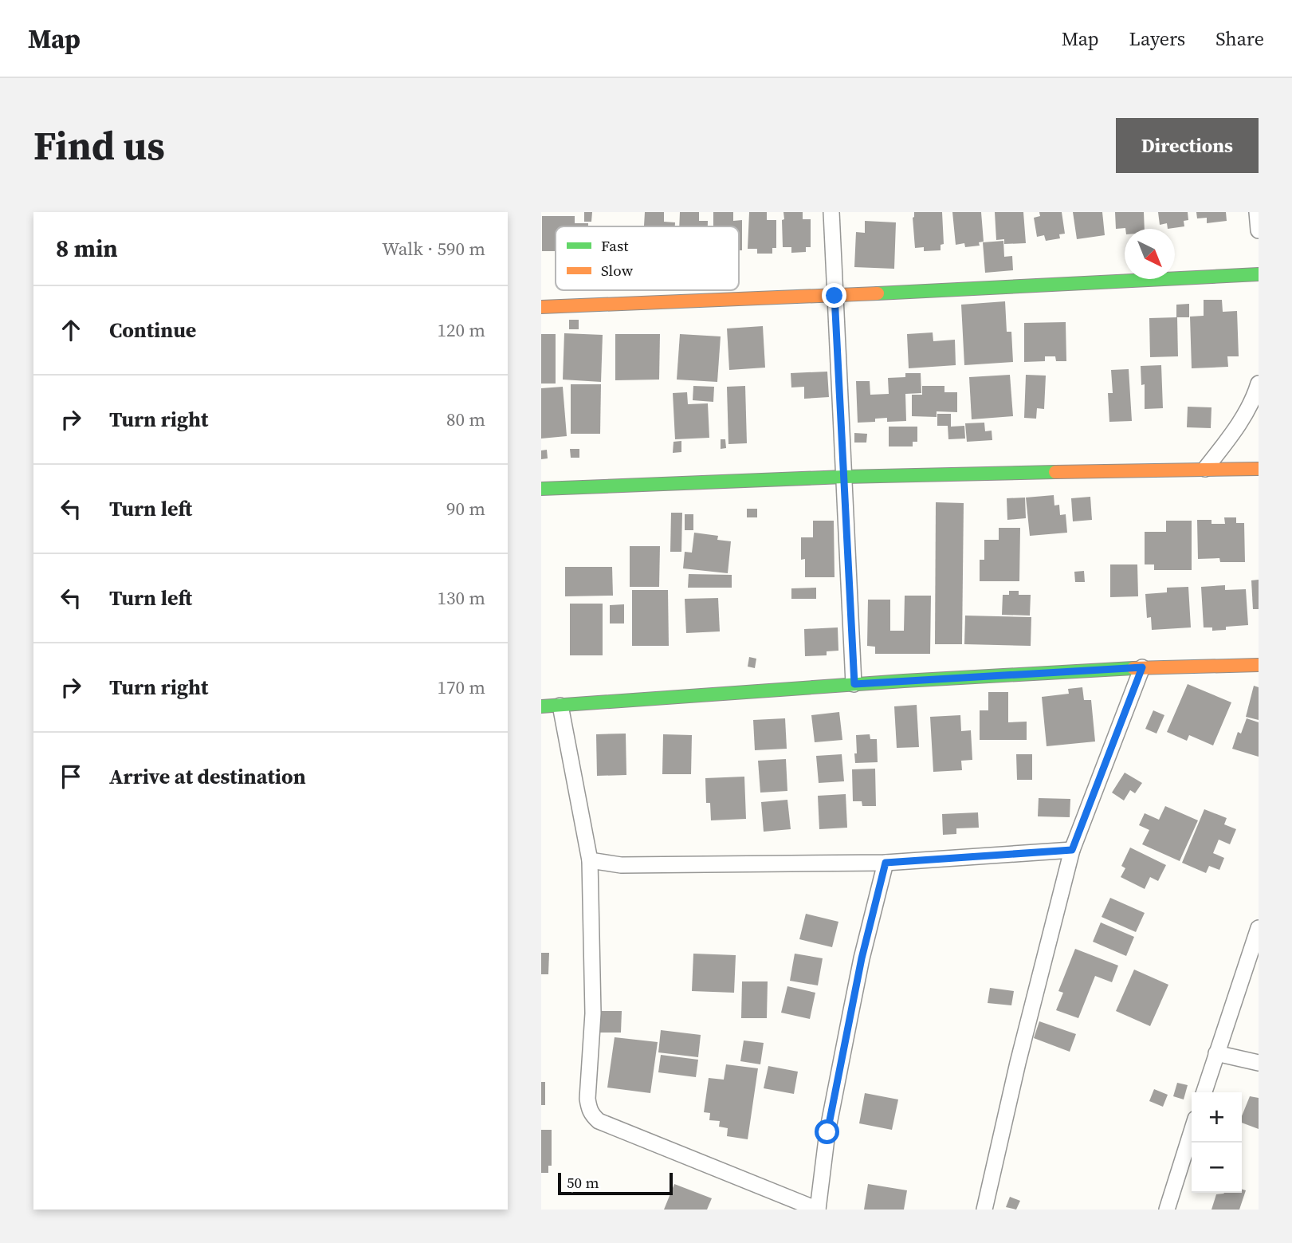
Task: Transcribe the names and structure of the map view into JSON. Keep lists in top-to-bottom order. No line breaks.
{"legend":["Fast","Slow"],"scale_bar":"50 m","north":"bottom right","page":{"header":"Map","nav":["Map","Layers","Share"],"buttons":"Directions","title":"Find us","heading":["8 min","Walk · 590 m"],"list":[["Continue","120 m"],["Turn right","80 m"],["Turn left","90 m"],["Turn left","130 m"],["Turn right","170 m"],"Arrive at destination"],"map_buttons":["+","−"],"scale":"50 m"}}
